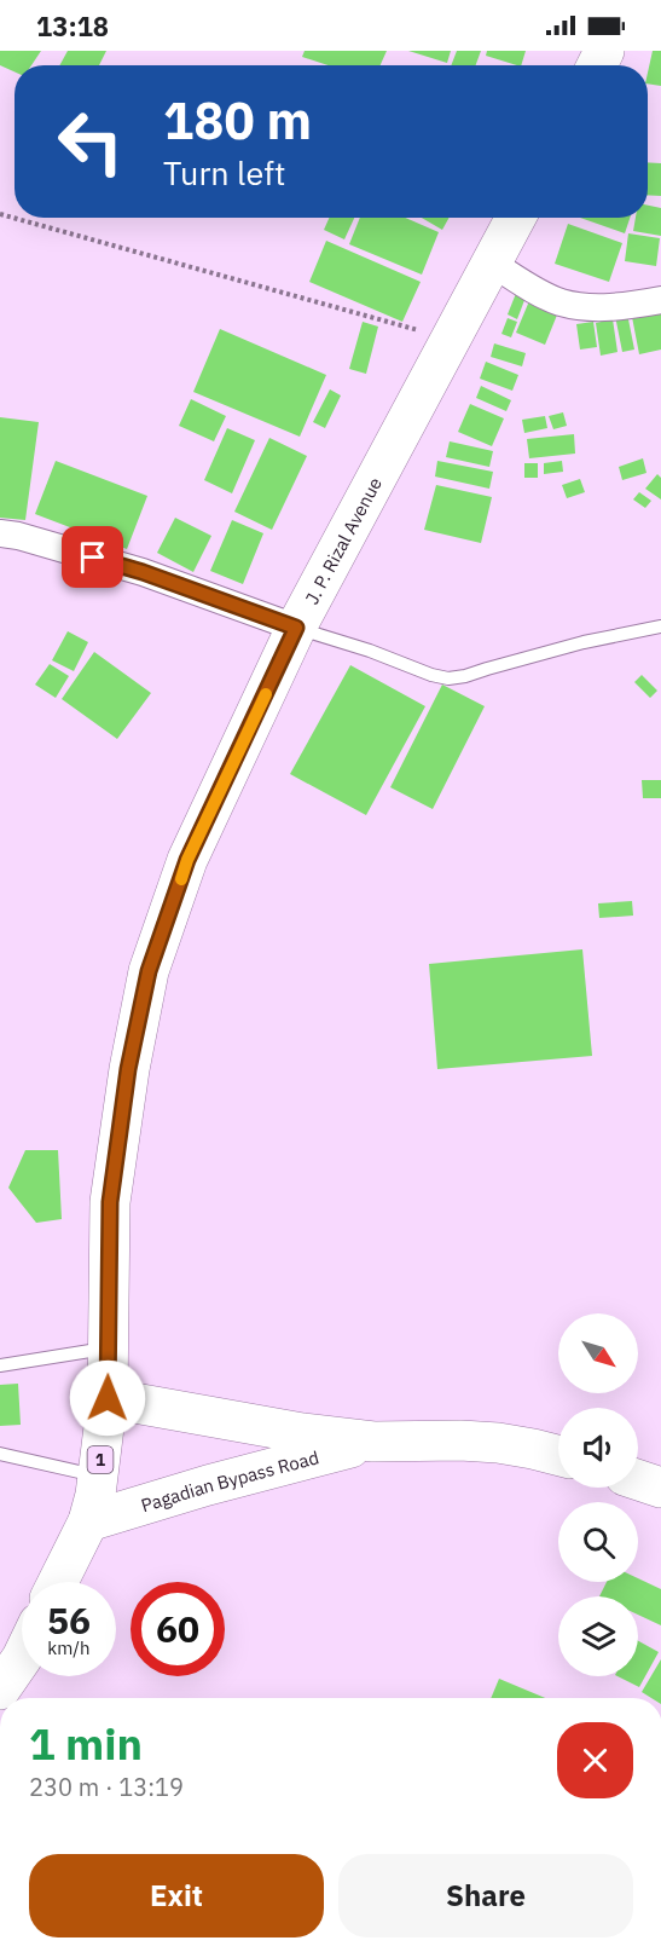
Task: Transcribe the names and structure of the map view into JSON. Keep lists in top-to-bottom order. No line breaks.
{"streets":{"main road":["J. P. Rizal Avenue","1","Pagadian Bypass Road"]},"crossings":[["J. P. Rizal Avenue","1"],["J. P. Rizal Avenue","Pagadian Bypass Road"],["1","Pagadian Bypass Road"]],"north":"bottom right","page":{"status":"13:18","turn":["180 m","Turn left"],"speed":"56 km/h","limit":"60","heading":["1 min","230 m · 13:19"],"buttons":["Exit","Share"]}}
